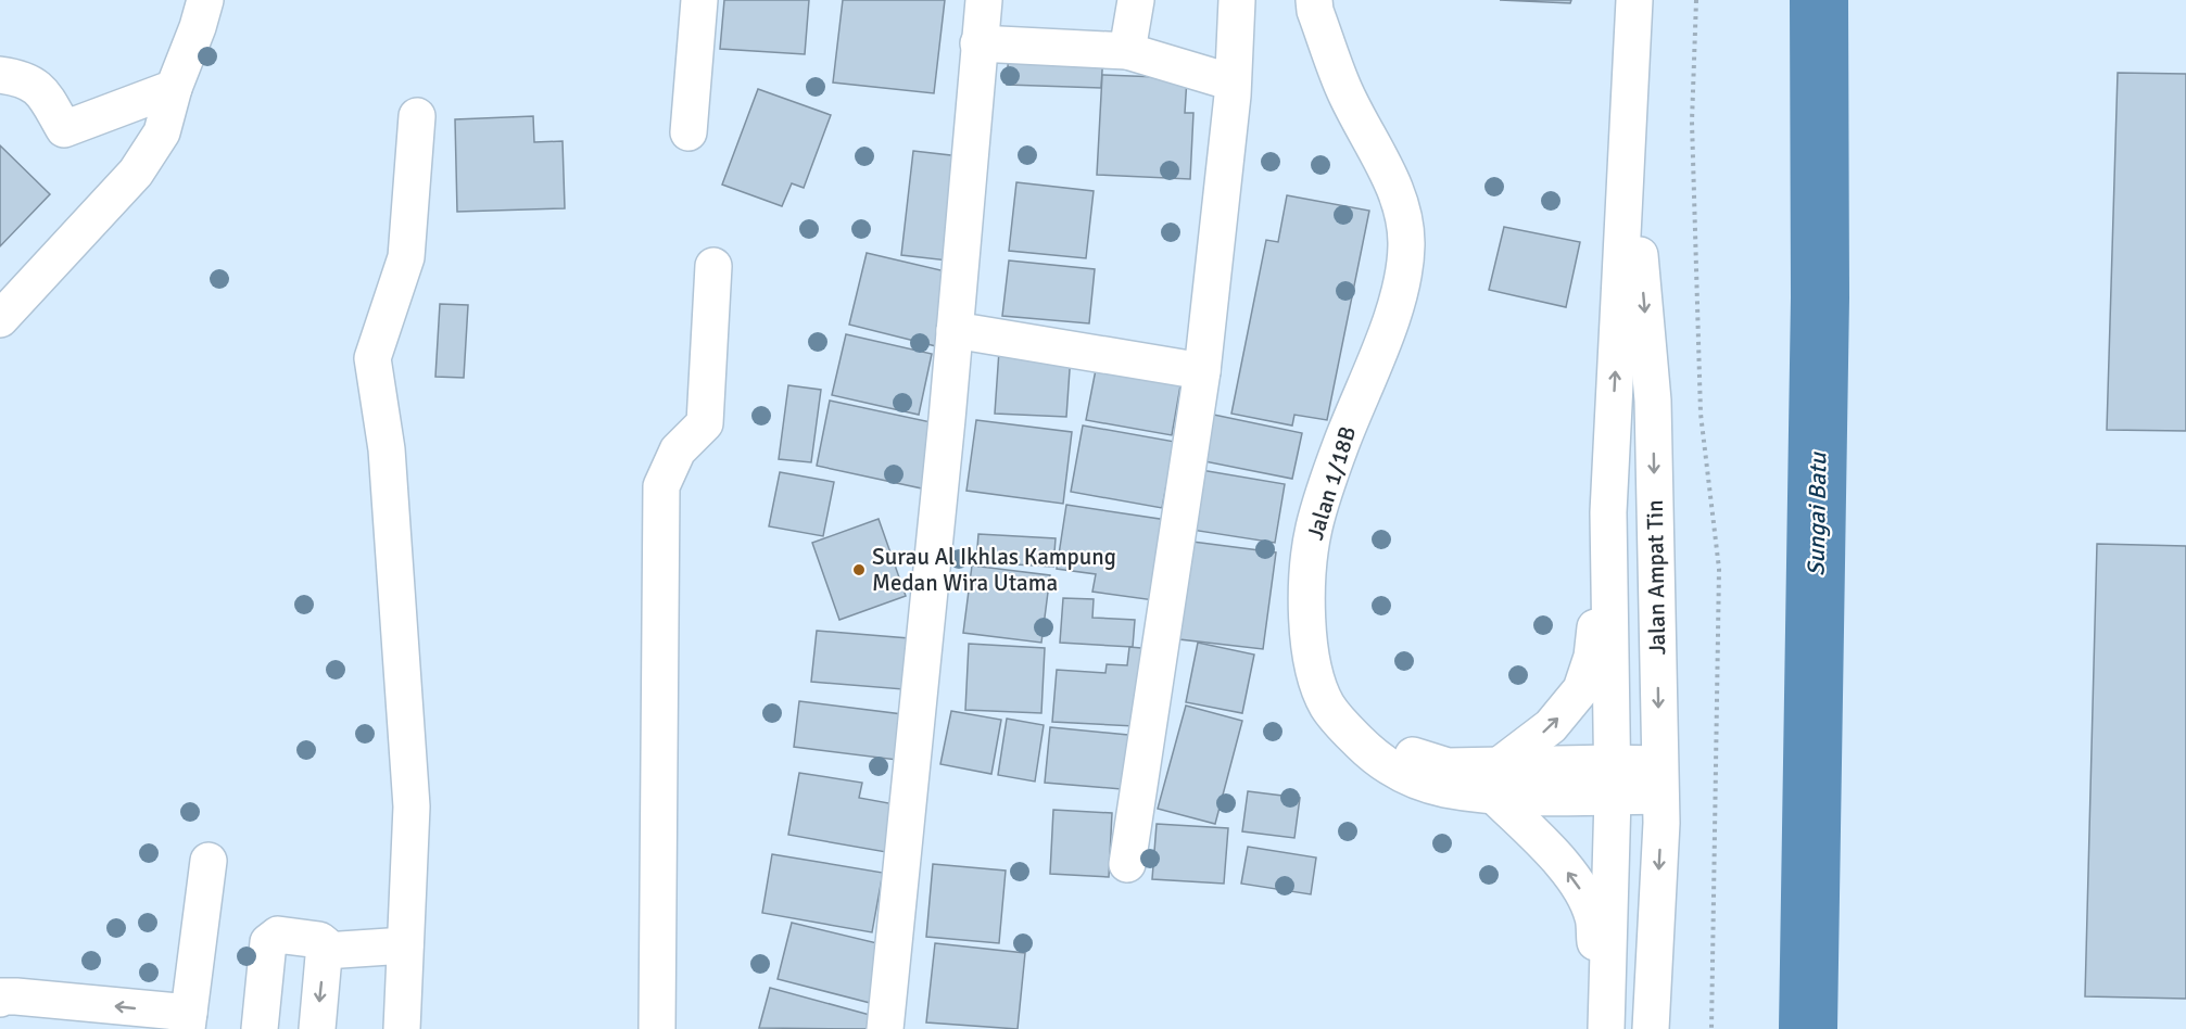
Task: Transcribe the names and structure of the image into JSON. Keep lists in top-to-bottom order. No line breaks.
{"streets":{"street":["Jalan 1/18B","Jalan Ampat Tin"]},"crossings":[["Jalan 1/18B","Jalan Ampat Tin"]],"water":["Sungai Batu"],"places":["Surau Al Ikhlas Kampung Medan Wira Utama"]}
